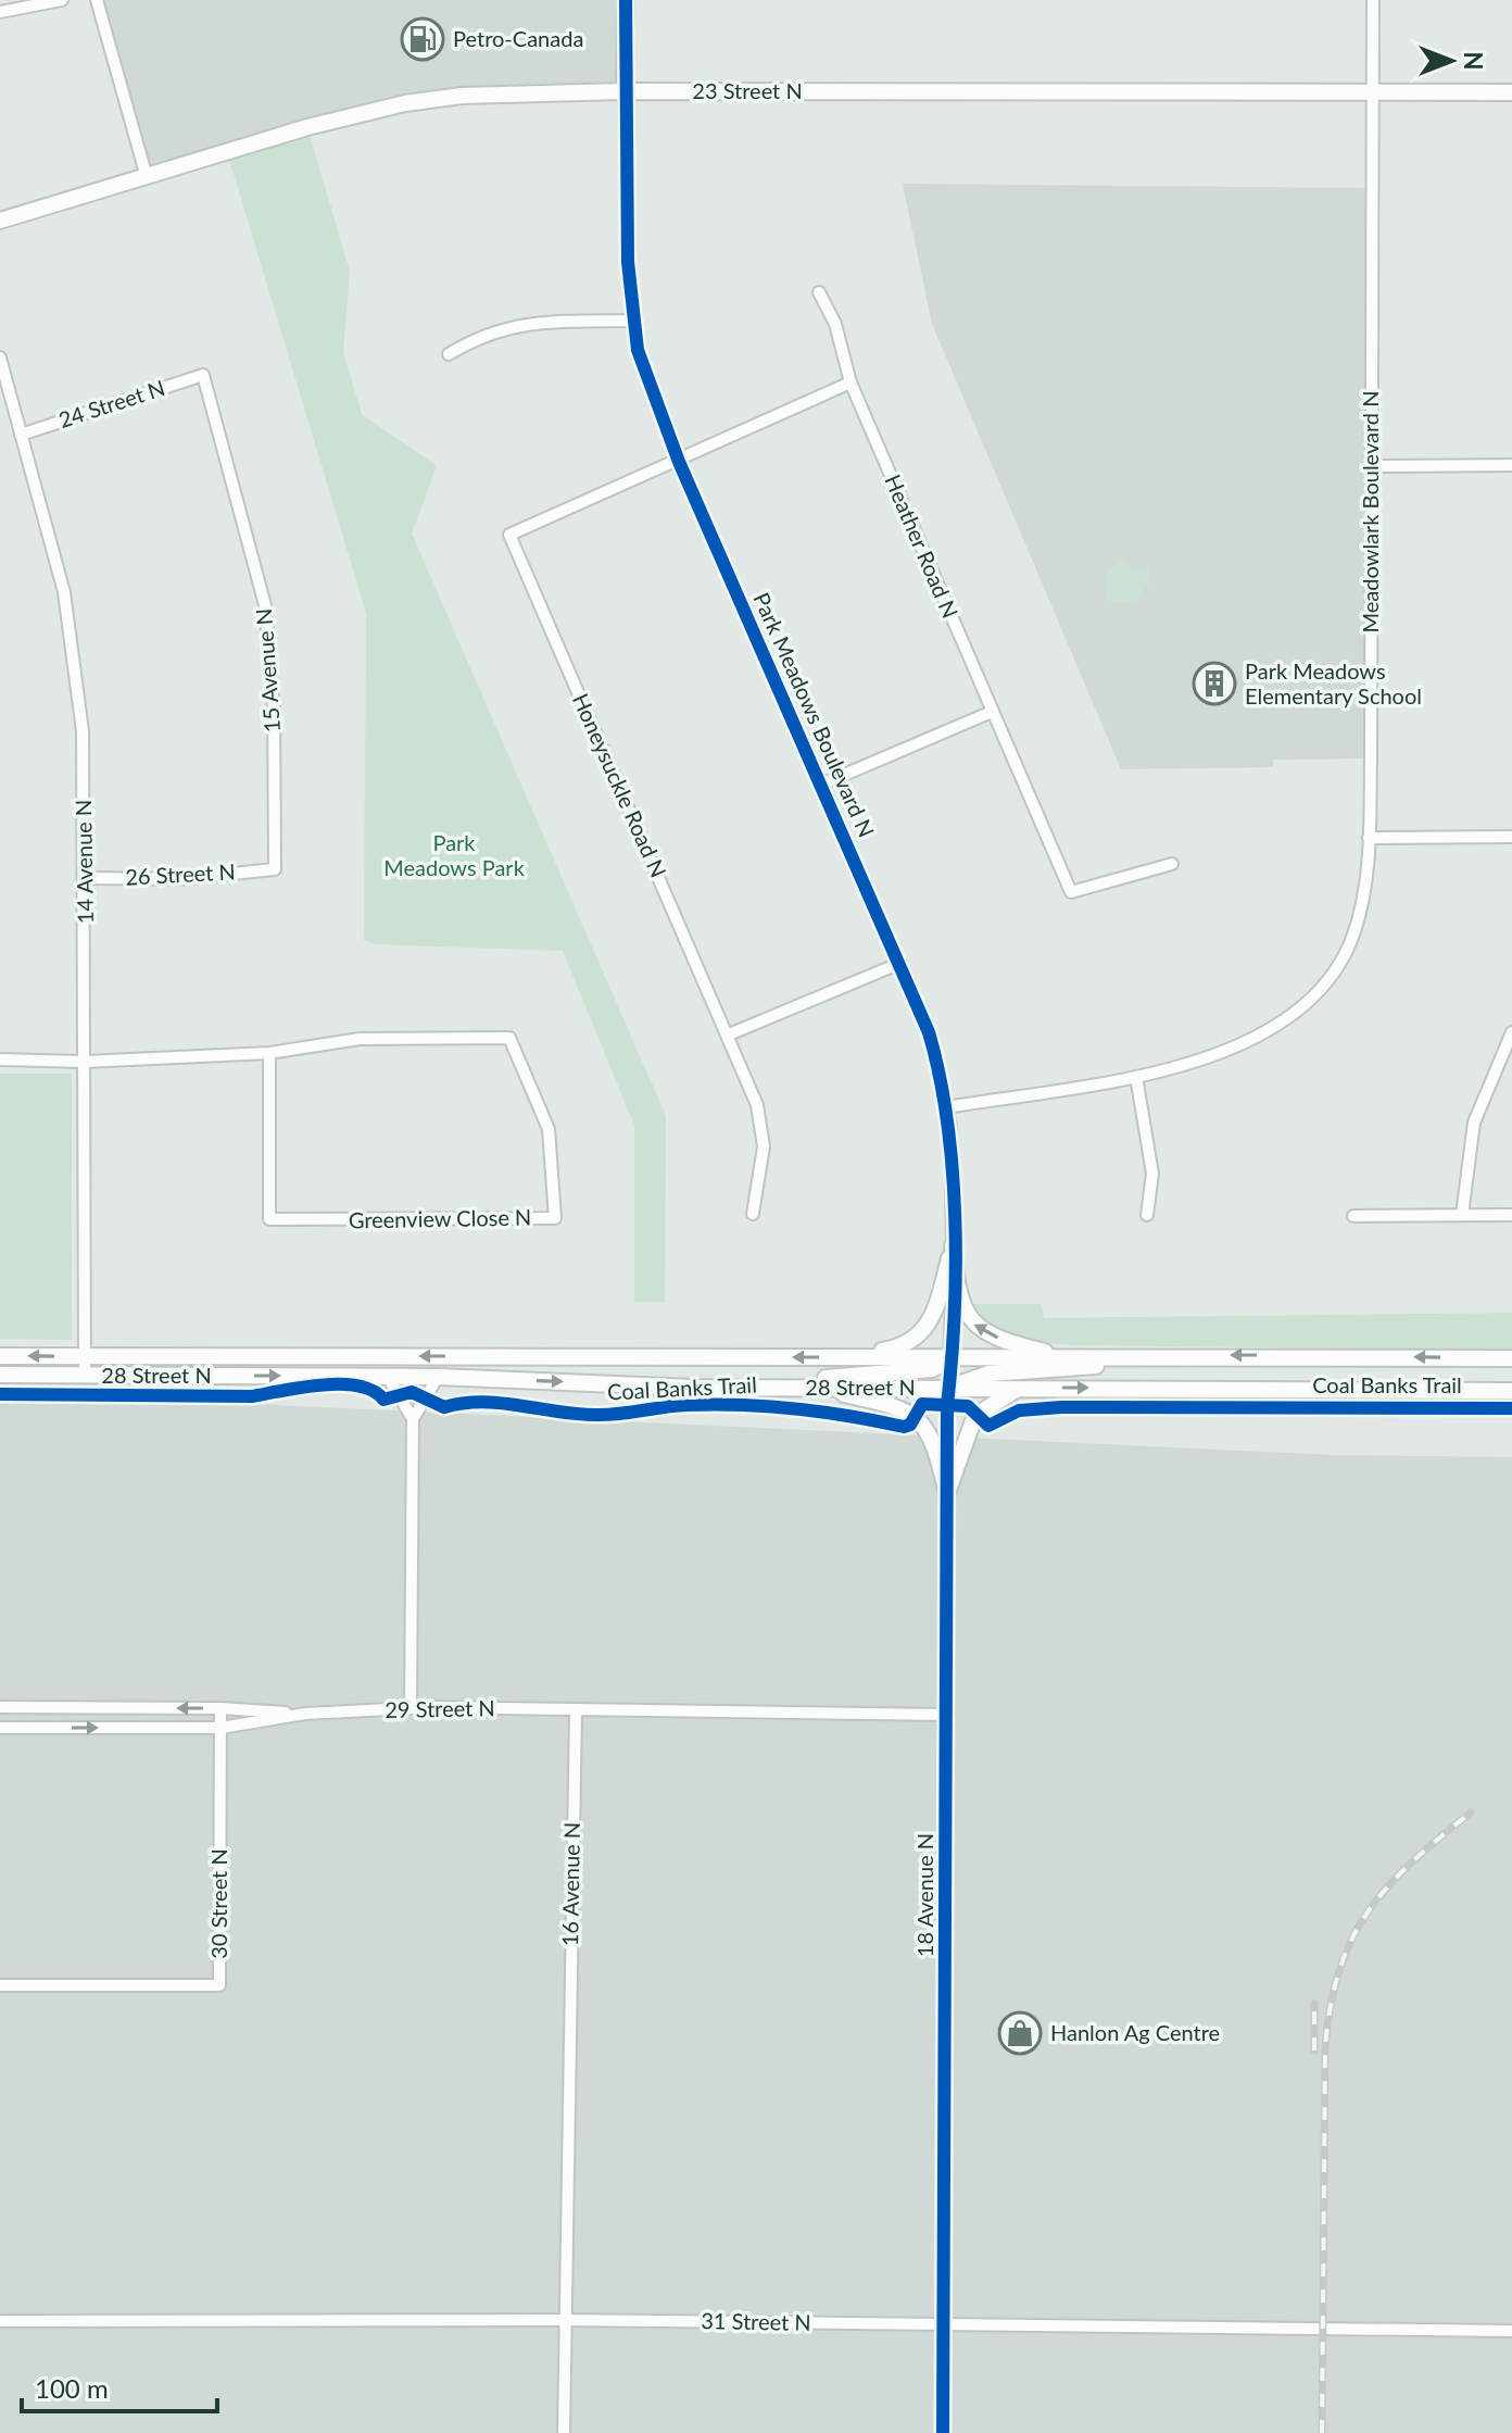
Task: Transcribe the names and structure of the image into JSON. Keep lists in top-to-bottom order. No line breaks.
{"streets":{"main road":["23 Street N","28 Street N"],"street":["24 Street N","Meadowlark Boulevard N","Heather Road N","15 Avenue N","Park Meadows Boulevard N","Honeysuckle Road N","14 Avenue N","26 Street N","Greenview Close N","29 Street N","16 Avenue N","18 Avenue N","30 Street N","31 Street N"],"cycle path":["Coal Banks Trail"]},"crossings":[["23 Street N","Meadowlark Boulevard N"],["23 Street N","Park Meadows Boulevard N"],["24 Street N","15 Avenue N"],["24 Street N","14 Avenue N"],["Meadowlark Boulevard N","Park Meadows Boulevard N"],["15 Avenue N","26 Street N"],["Park Meadows Boulevard N","Honeysuckle Road N"],["Park Meadows Boulevard N","28 Street N"],["Park Meadows Boulevard N","18 Avenue N"],["14 Avenue N","26 Street N"],["14 Avenue N","Greenview Close N"],["14 Avenue N","28 Street N"],["28 Street N","18 Avenue N"],["29 Street N","16 Avenue N"],["16 Avenue N","31 Street N"],["18 Avenue N","31 Street N"]],"parks":["Park Meadows Park"],"places":{"fuel station":["Petro-Canada"],"building":["Park Meadows Elementary School"],"shop":["Hanlon Ag Centre"]},"scale_bar":"100 m","north":"right"}
